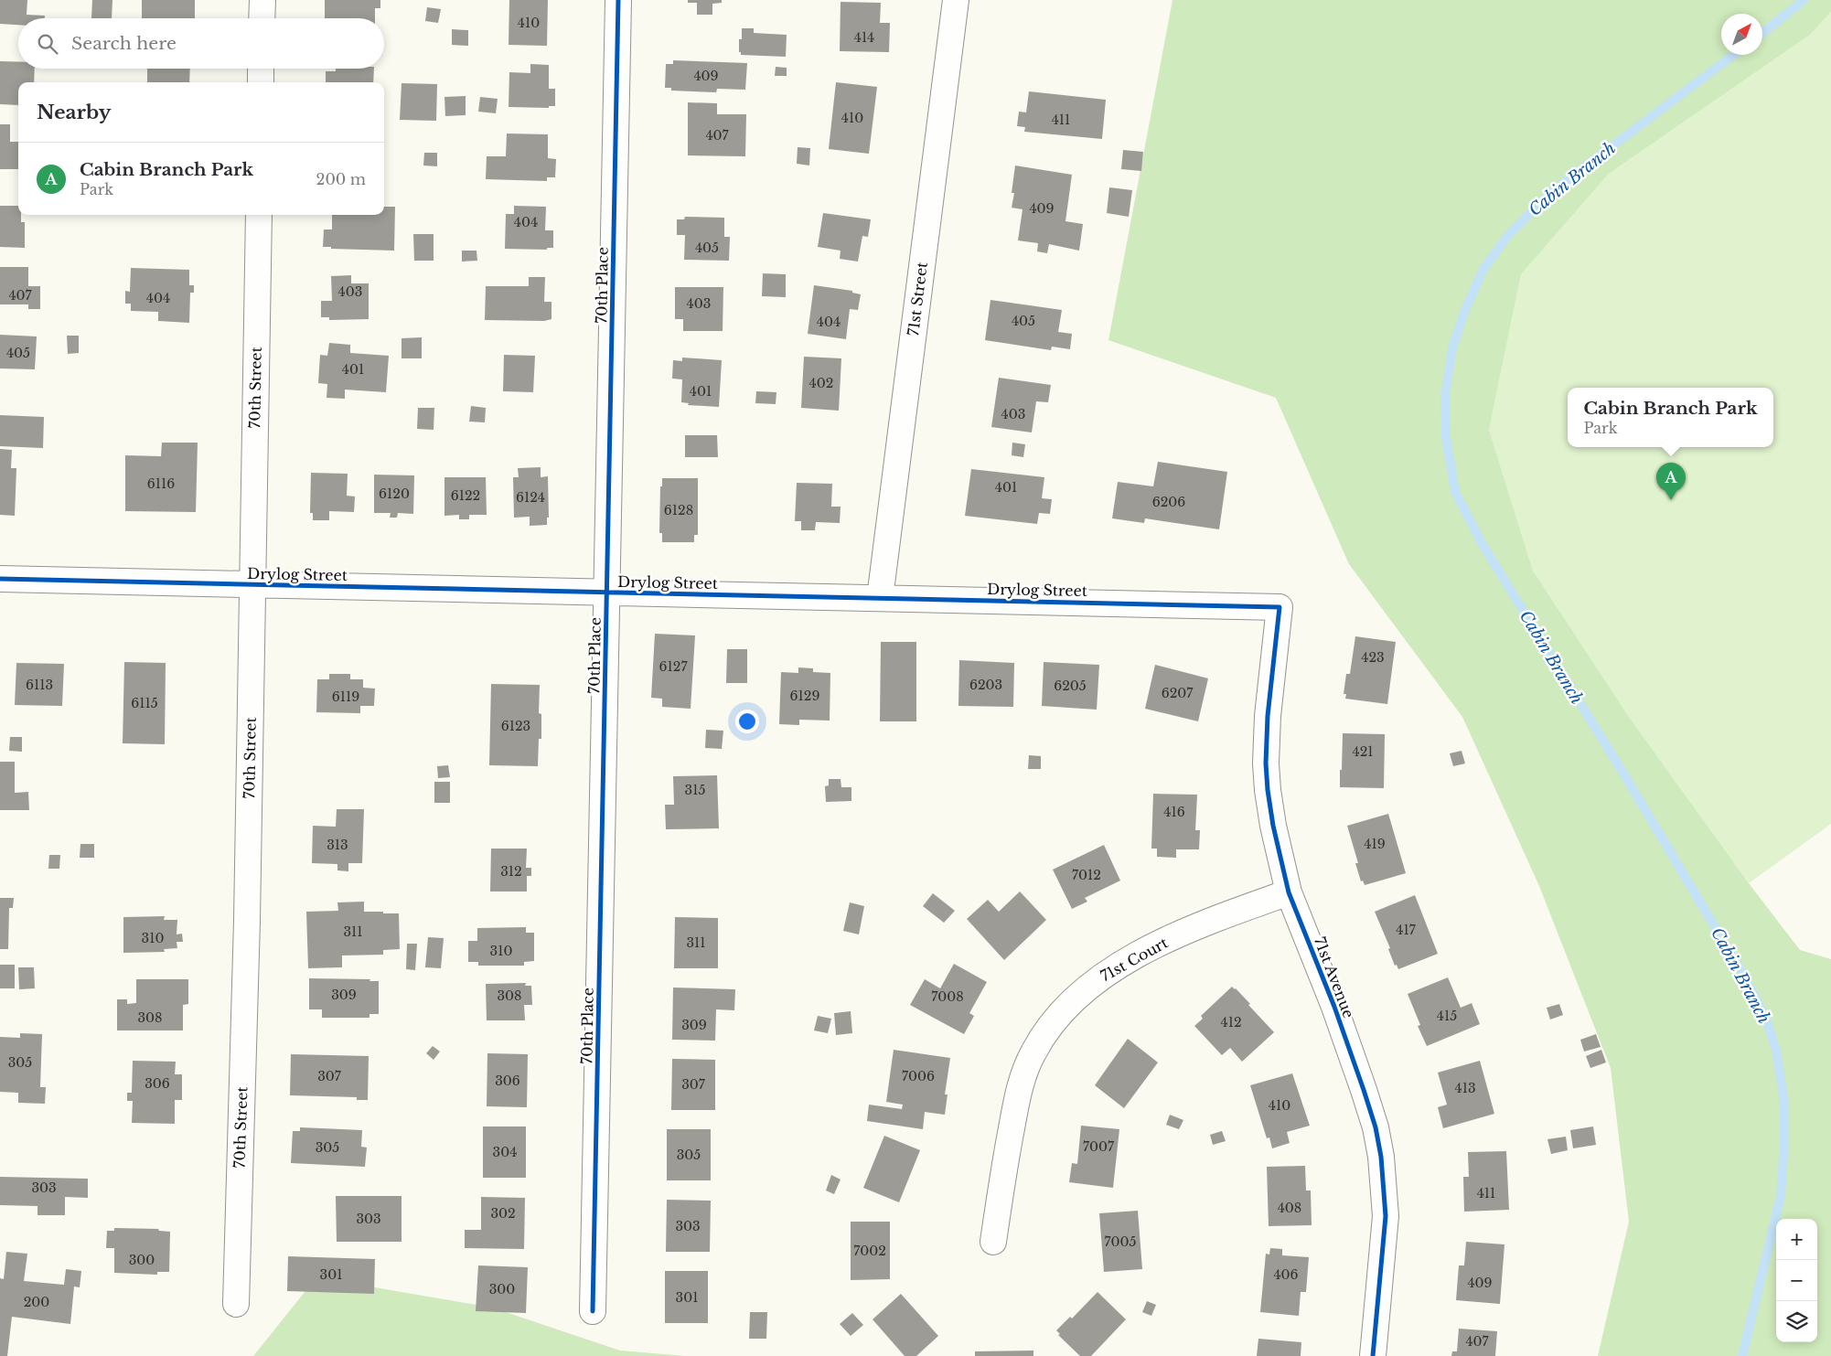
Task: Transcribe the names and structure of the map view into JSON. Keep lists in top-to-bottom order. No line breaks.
{"streets":{"street":["70th Place","71st Street","70th Street","Drylog Street","71st Court","71st Avenue"]},"crossings":[["70th Place","Drylog Street"],["71st Street","Drylog Street"],["70th Street","Drylog Street"],["Drylog Street","71st Avenue"],["71st Court","71st Avenue"]],"water":["Cabin Branch"],"house_numbers":["410","414","409","410","411","407","409","404","405","403","407","404","403","405","404","405","401","402","401","403","6116","401","6120","6122","6124","6206","6128","423","6127","6113","6203","6205","6207","6129","6119","6115","6123","421","315","416","419","313","312","7012","417","311","310","311","310","309","308","7008","415","308","412","309","305","307","7006","306","306","307","413","410","7007","305","304","305","303","411","408","302","303","303","7005","7002","300","301","406","409","300","301","200","407"],"north":"top right","page":{"search":"Search here","heading":"Nearby","list":[{"mark":"A","name":"Cabin Branch Park","note":"Park","value":"200 m"}],"popup":["Cabin Branch Park","Park"],"pins":"A","map_buttons":["+","−"]}}
